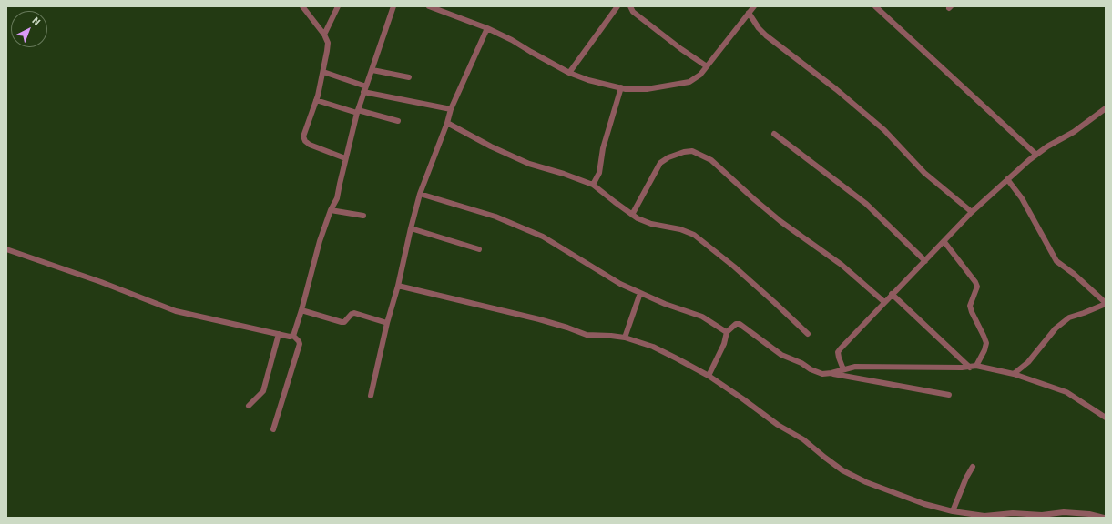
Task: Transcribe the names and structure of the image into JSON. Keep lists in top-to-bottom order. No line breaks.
{"north":"top right"}
